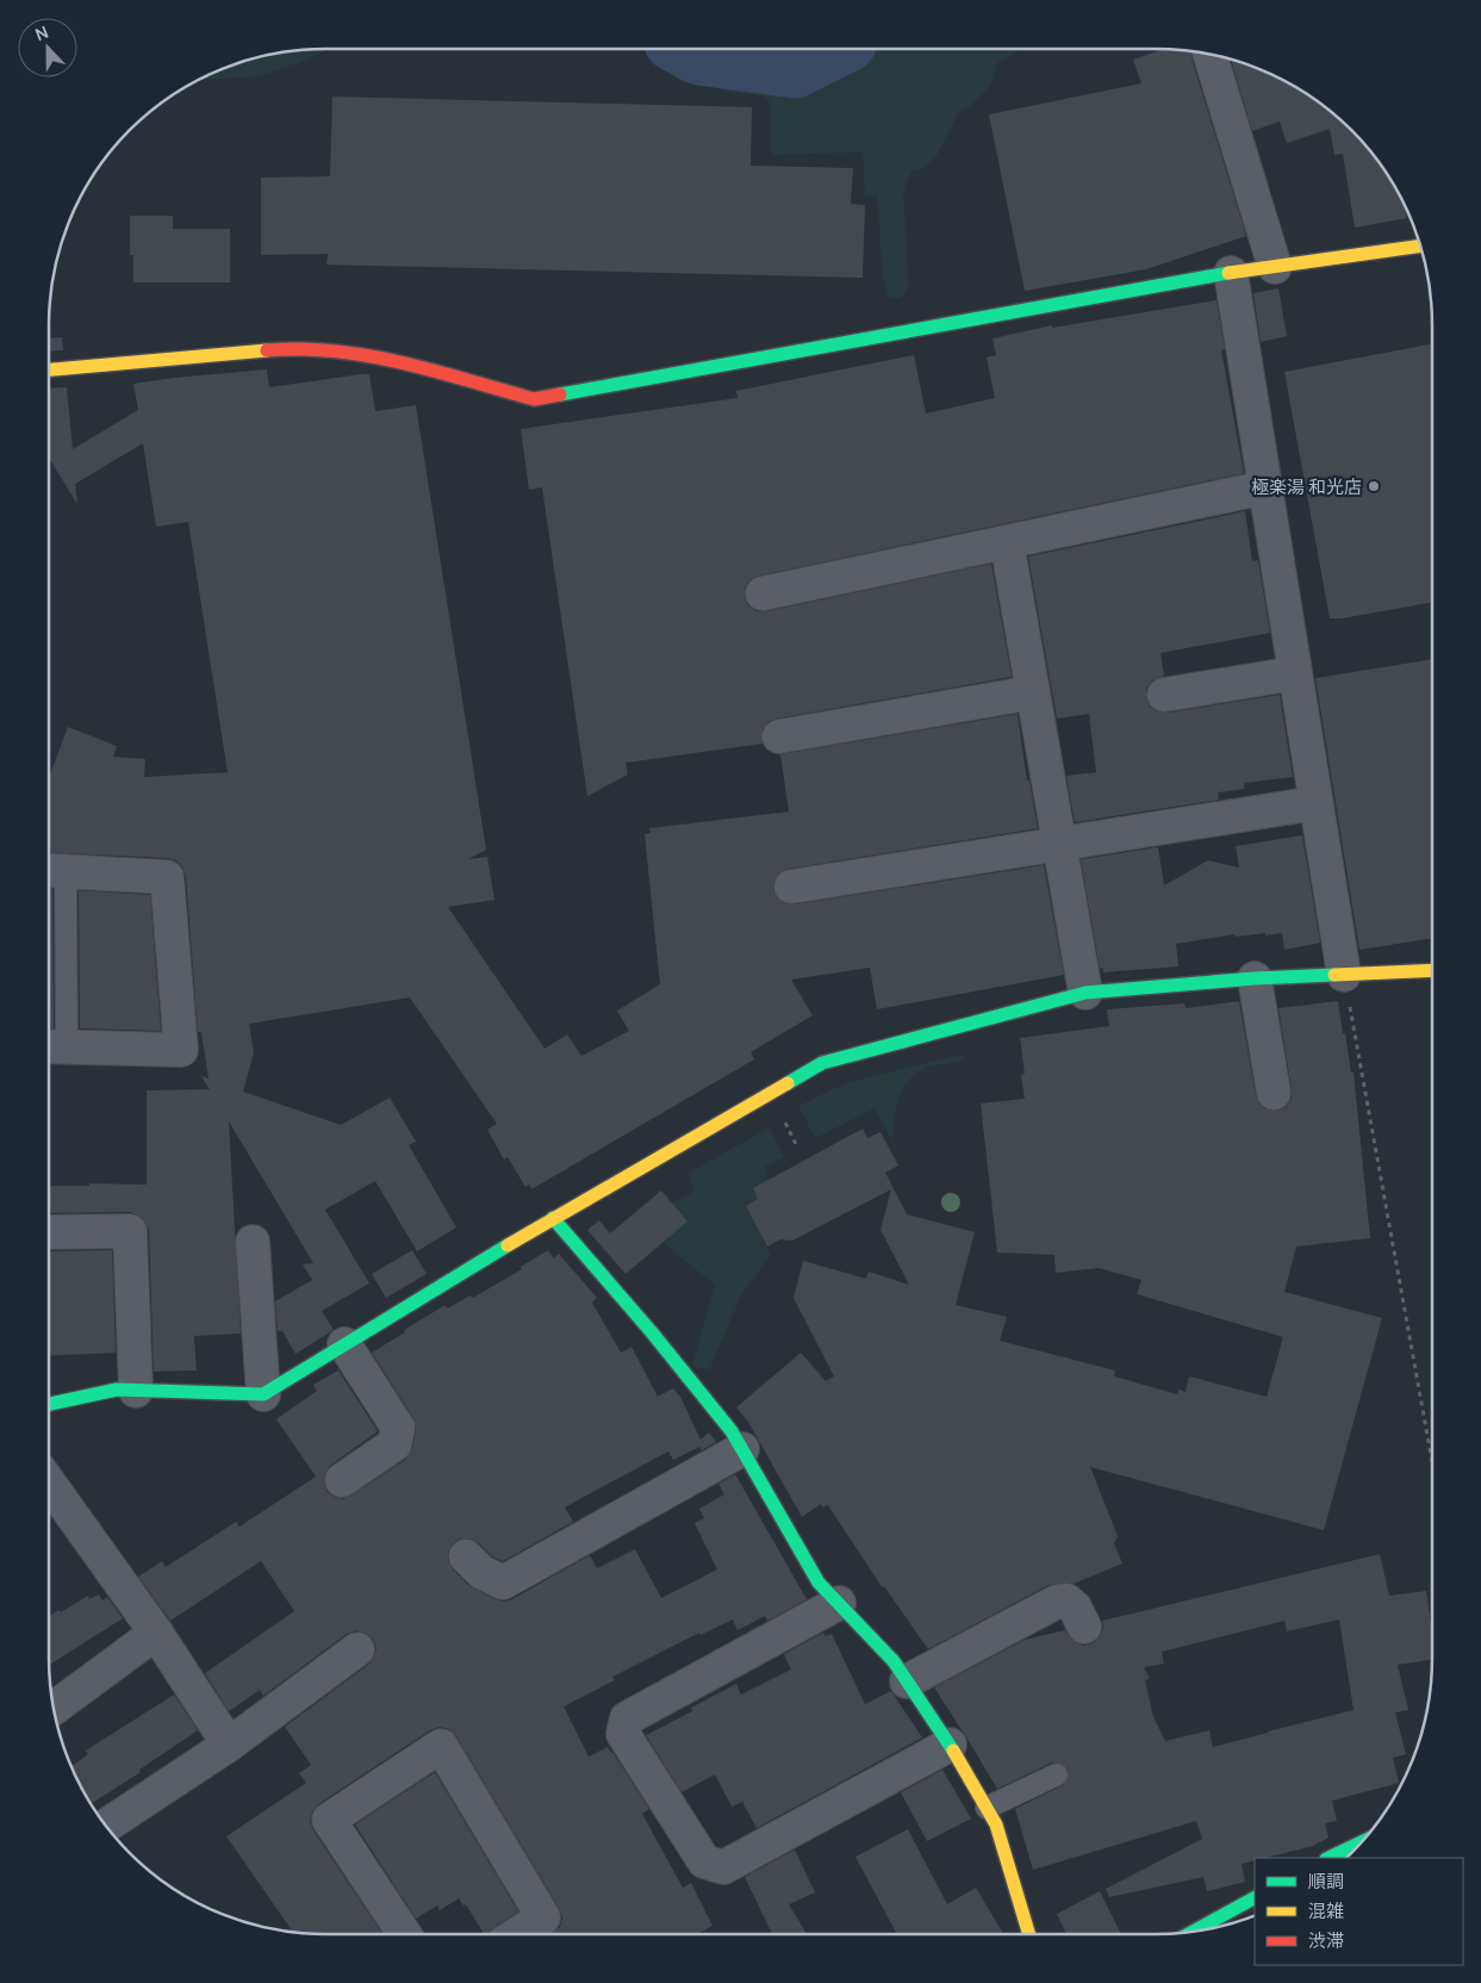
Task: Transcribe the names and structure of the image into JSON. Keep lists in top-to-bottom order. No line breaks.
{"places":["極楽湯 和光店"],"legend":["順調","混雑","渋滞"],"north":"top"}
